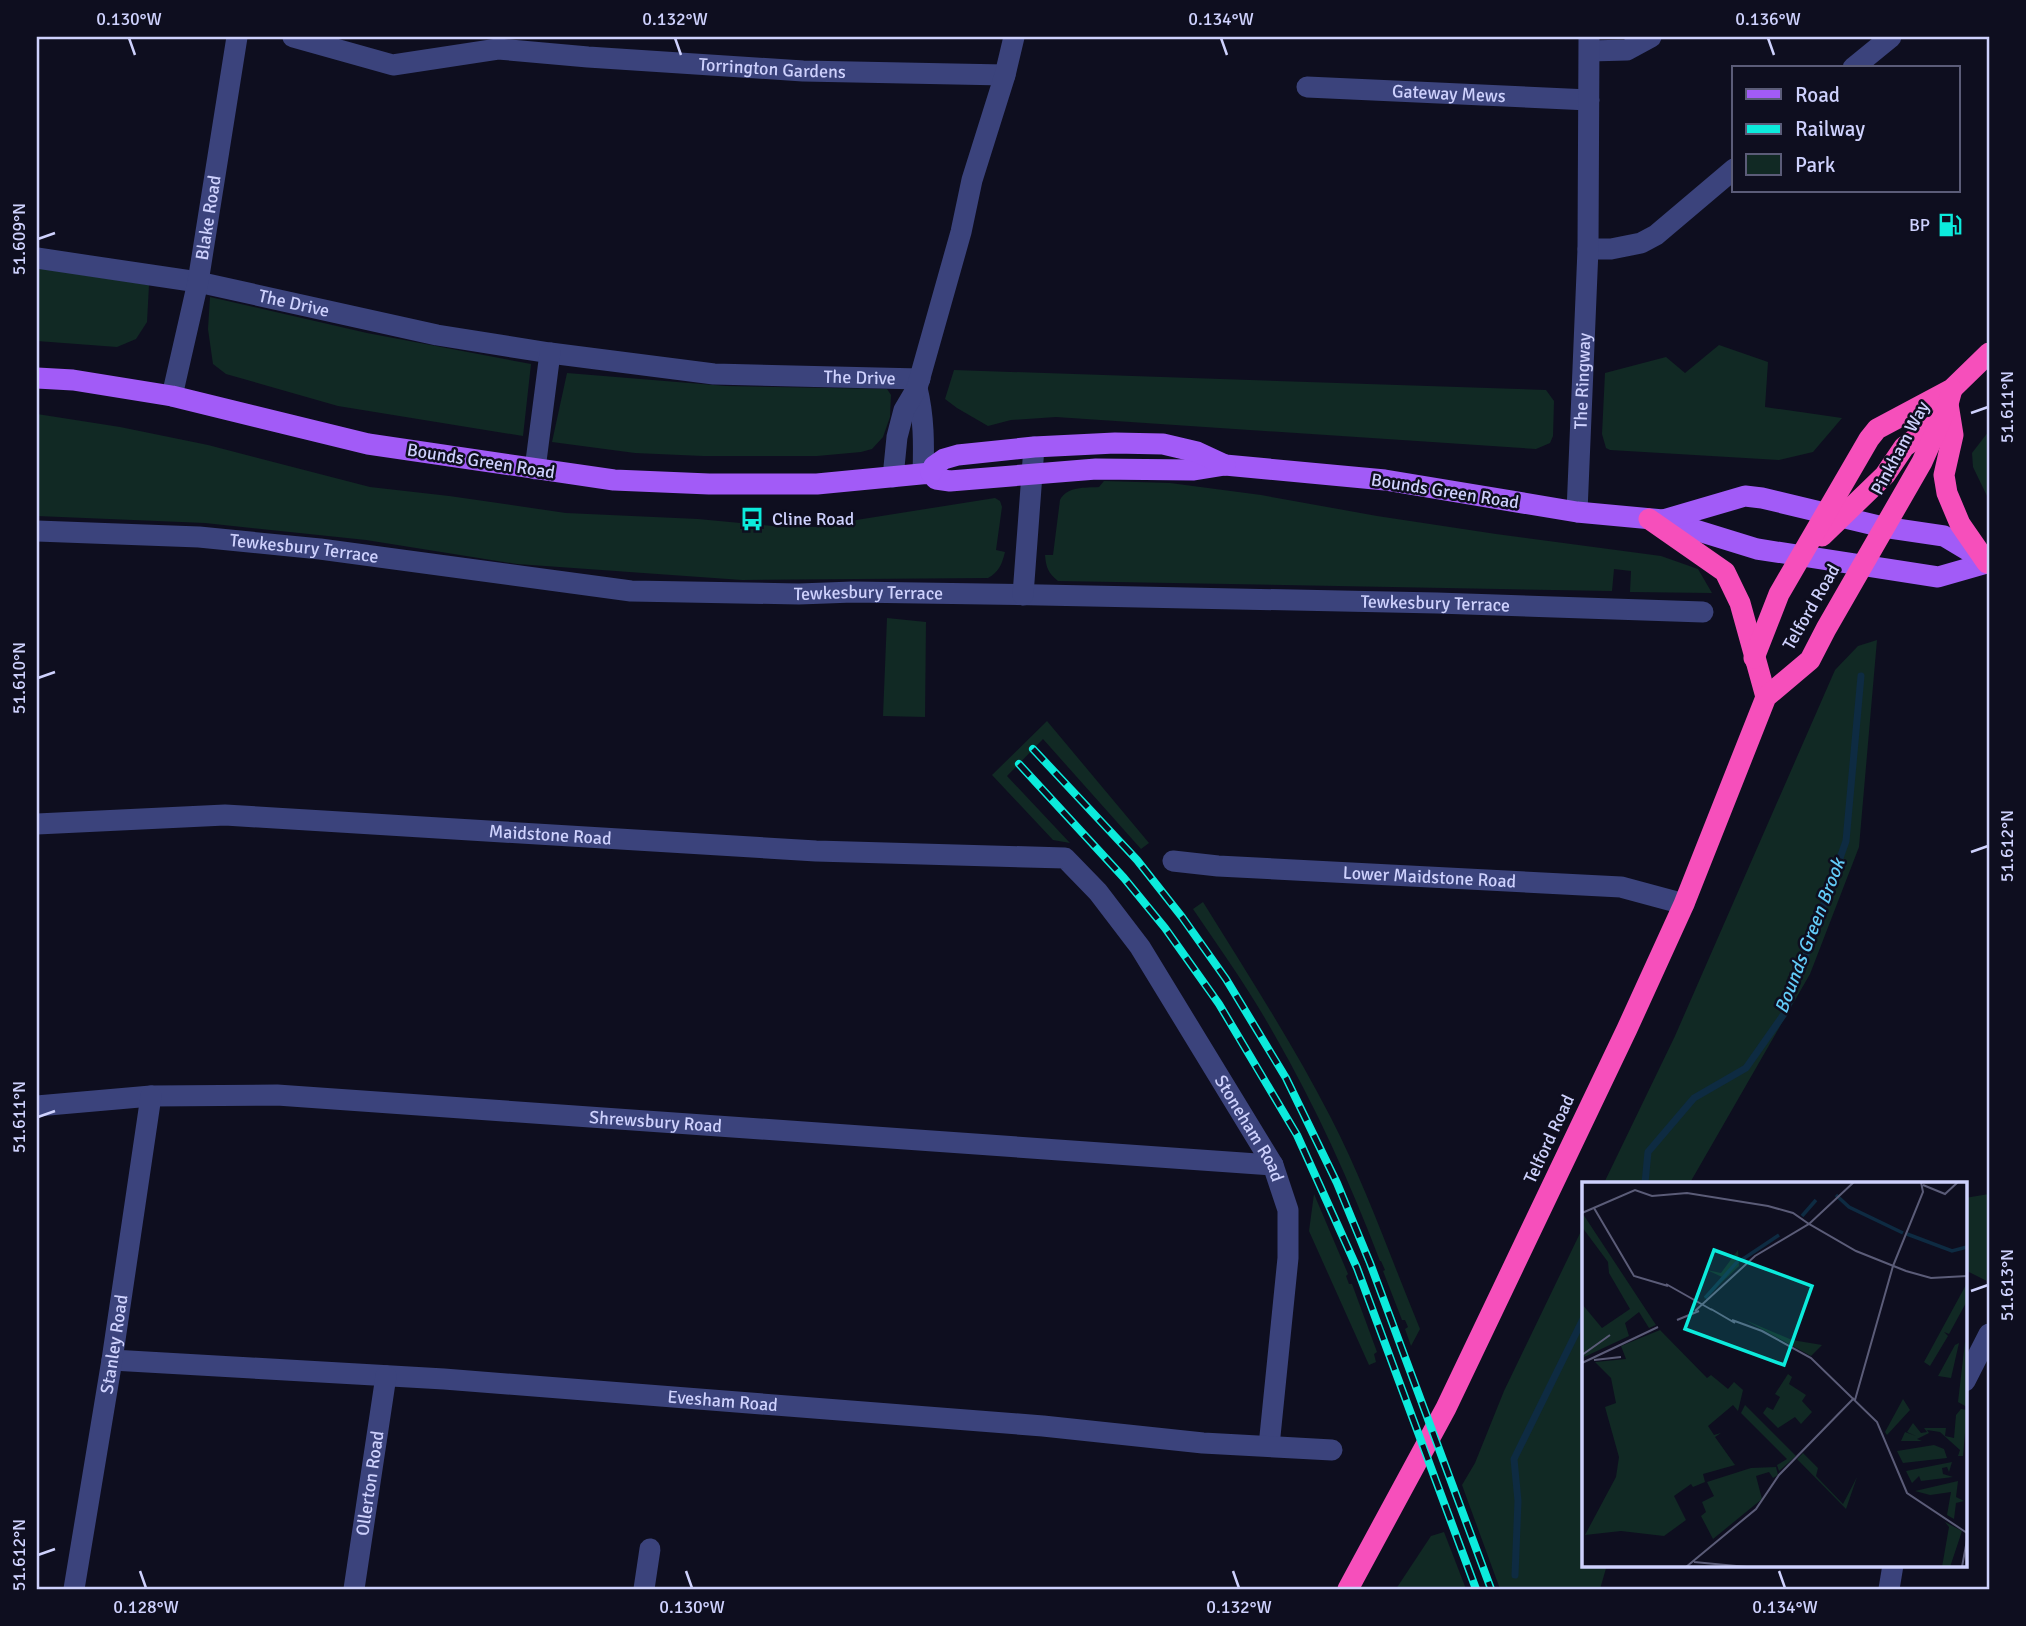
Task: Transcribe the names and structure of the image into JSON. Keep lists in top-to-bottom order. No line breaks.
{"streets":{"highway":["Pinkham Way","Telford Road"],"main road":["Bounds Green Road"],"street":["Torrington Gardens","Gateway Mews","Blake Road","The Drive","The Ringway","Tewkesbury Terrace","Maidstone Road","Lower Maidstone Road","Shrewsbury Road","Stoneham Road","Stanley Road","Evesham Road","Ollerton Road"]},"crossings":[["Gateway Mews","The Ringway"],["Blake Road","The Drive"],["Blake Road","Bounds Green Road"],["The Ringway","Bounds Green Road"],["Pinkham Way","Bounds Green Road"],["Pinkham Way","Telford Road"],["Bounds Green Road","Telford Road"],["Telford Road","Lower Maidstone Road"],["Maidstone Road","Stoneham Road"],["Shrewsbury Road","Stoneham Road"],["Shrewsbury Road","Stanley Road"],["Stoneham Road","Evesham Road"],["Stanley Road","Evesham Road"],["Evesham Road","Ollerton Road"]],"water":["Bounds Green Brook"],"places":{"fuel station":["BP"],"bus stop":["Cline Road"]},"legend":["Road","Railway","Park"],"coordinates":["0.130°W","0.132°W","0.134°W","0.136°W","51.609°N","51.611°N","51.610°N","51.612°N","51.613°N","0.128°W"]}
